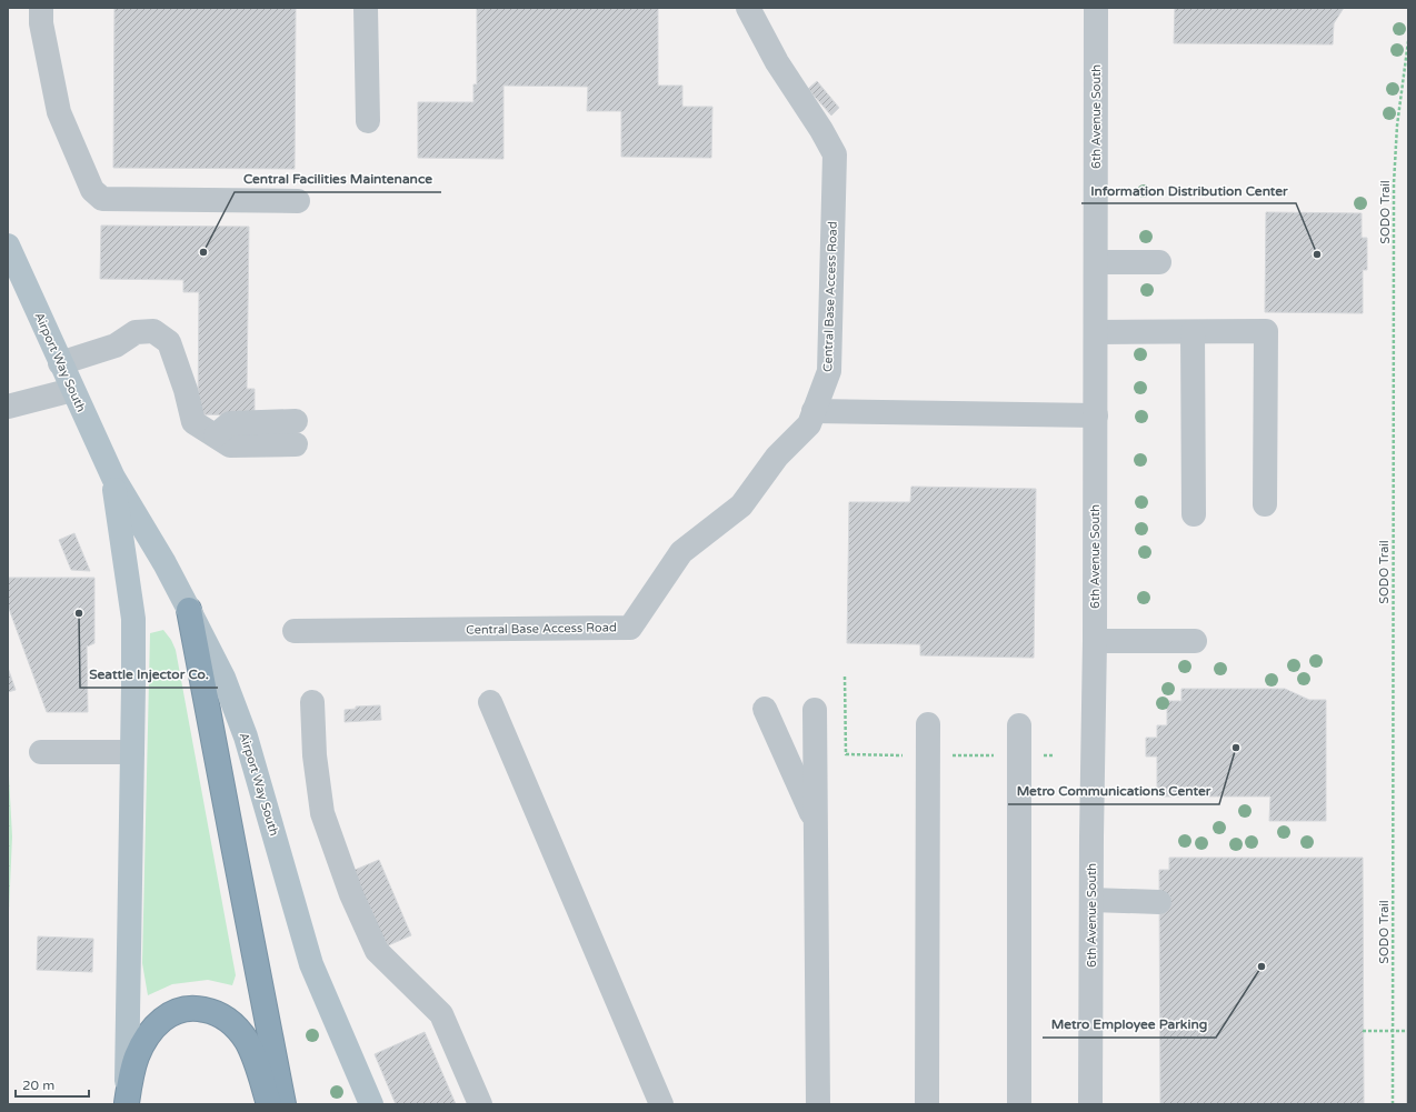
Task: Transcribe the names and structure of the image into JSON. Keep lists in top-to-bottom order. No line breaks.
{"streets":{"main road":["Airport Way South"],"street":["6th Avenue South","Central Base Access Road"],"path":["SODO Trail"]},"places":["Central Facilities Maintenance","Information Distribution Center","Seattle Injector Co.","Metro Communications Center","Metro Employee Parking"],"scale_bar":"20 m"}
